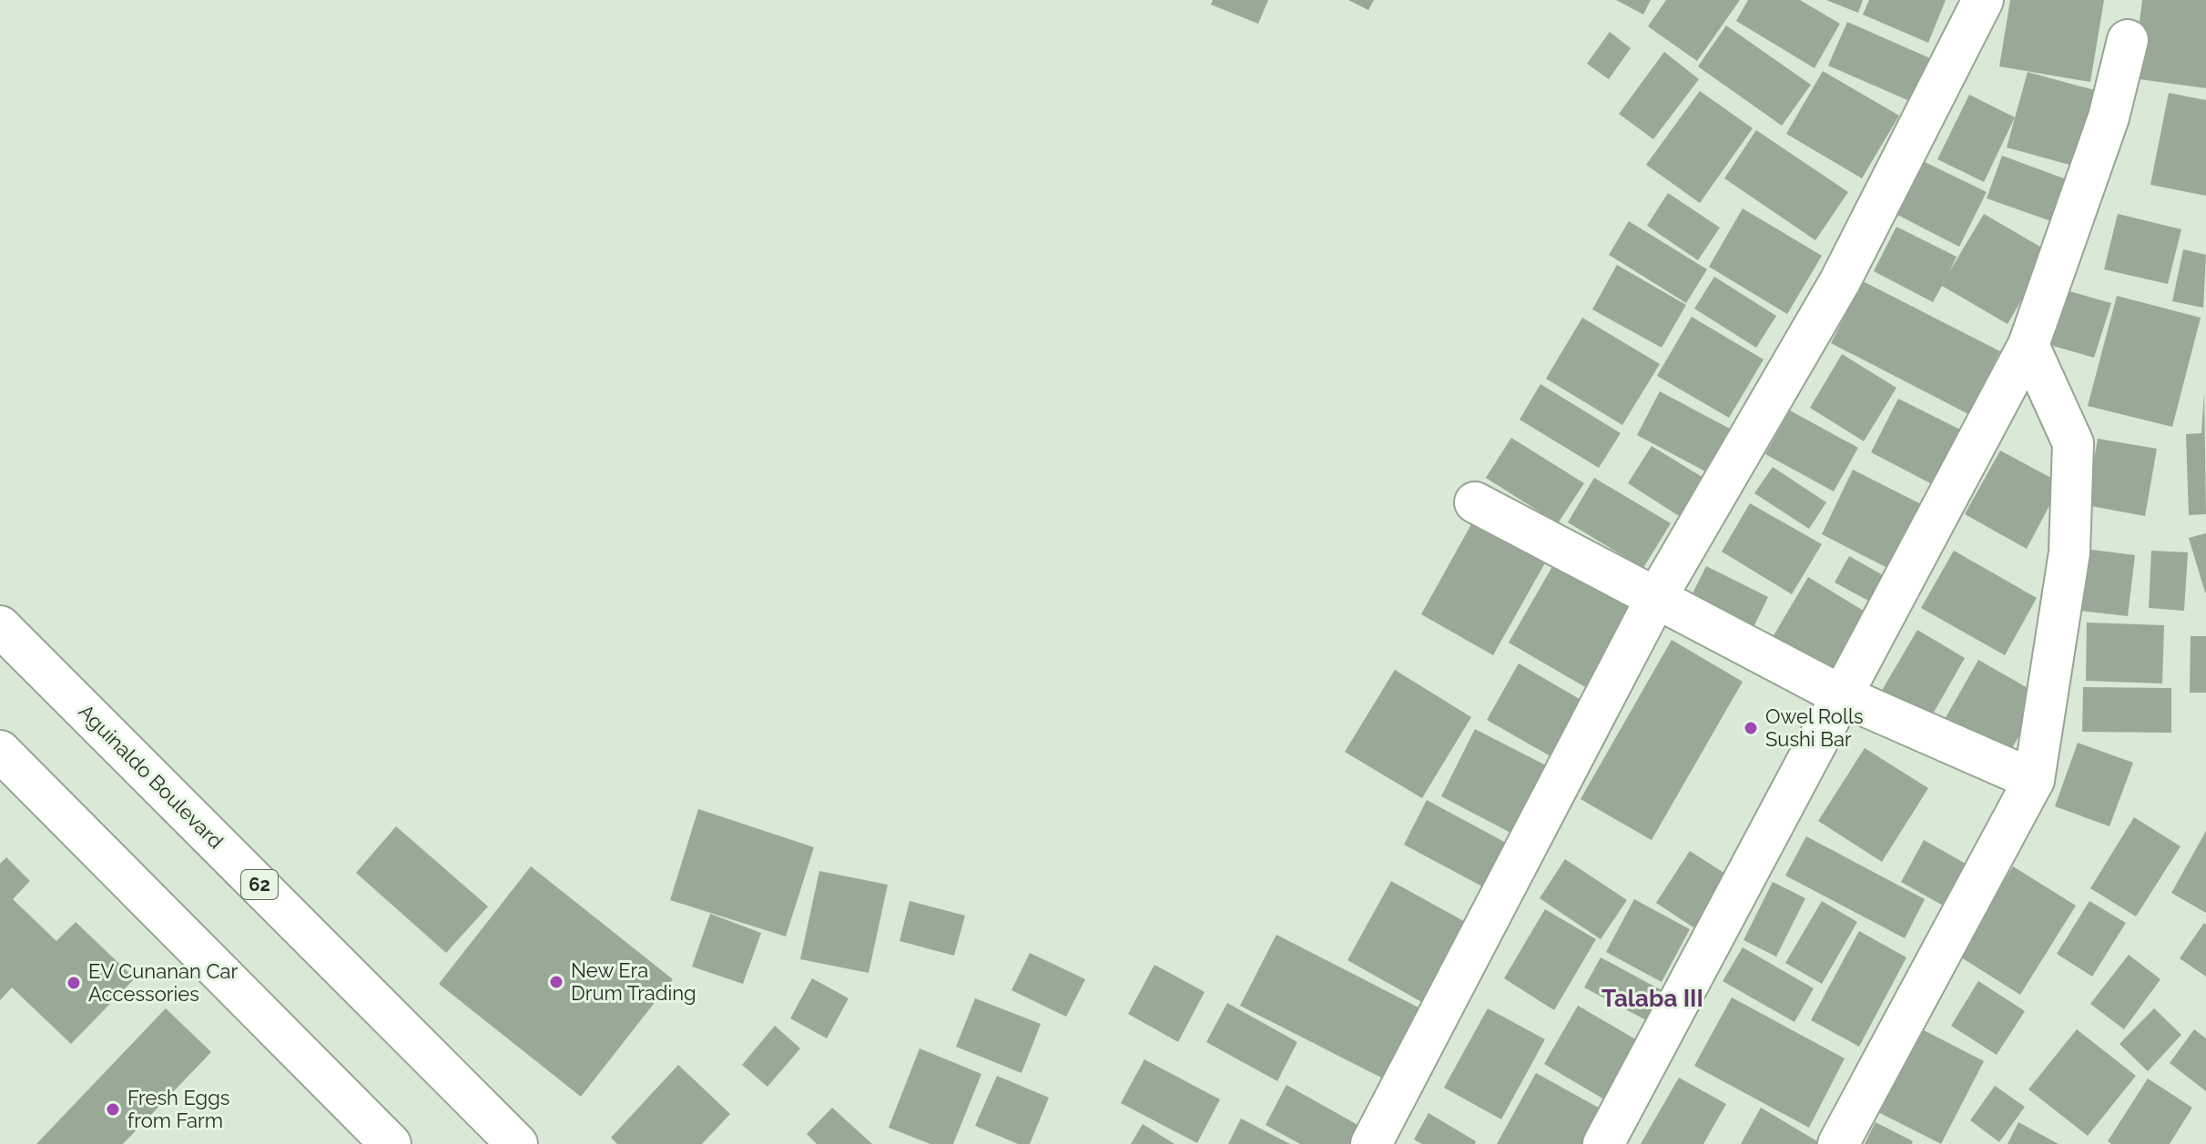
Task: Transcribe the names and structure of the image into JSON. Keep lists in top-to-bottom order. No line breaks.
{"streets":{"main road":["Aguinaldo Boulevard","62"]},"districts":["Talaba III"],"places":["Owel Rolls Sushi Bar","New Era Drum Trading","EV Cunanan Car Accessories","Fresh Eggs from Farm"]}
